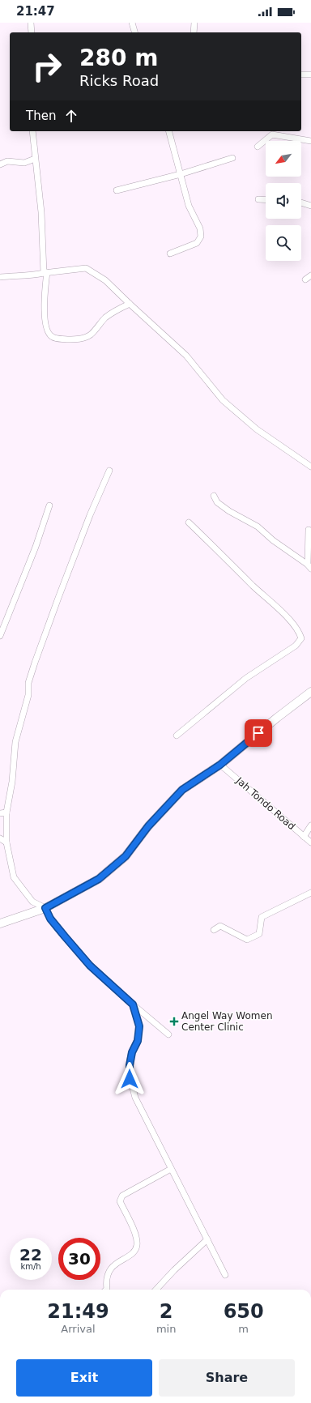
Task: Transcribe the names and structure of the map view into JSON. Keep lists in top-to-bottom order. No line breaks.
{"streets":{"street":["Jah Tondo Road"]},"places":{"health":["Angel Way Women Center Clinic"]},"north":"bottom left","page":{"status":"21:47","turn":["280 m","Ricks Road"],"then":"Then","speed":"22 km/h","limit":"30","eta":["21:49","Arrival","2","min","650","m"],"buttons":["Exit","Share"]}}
